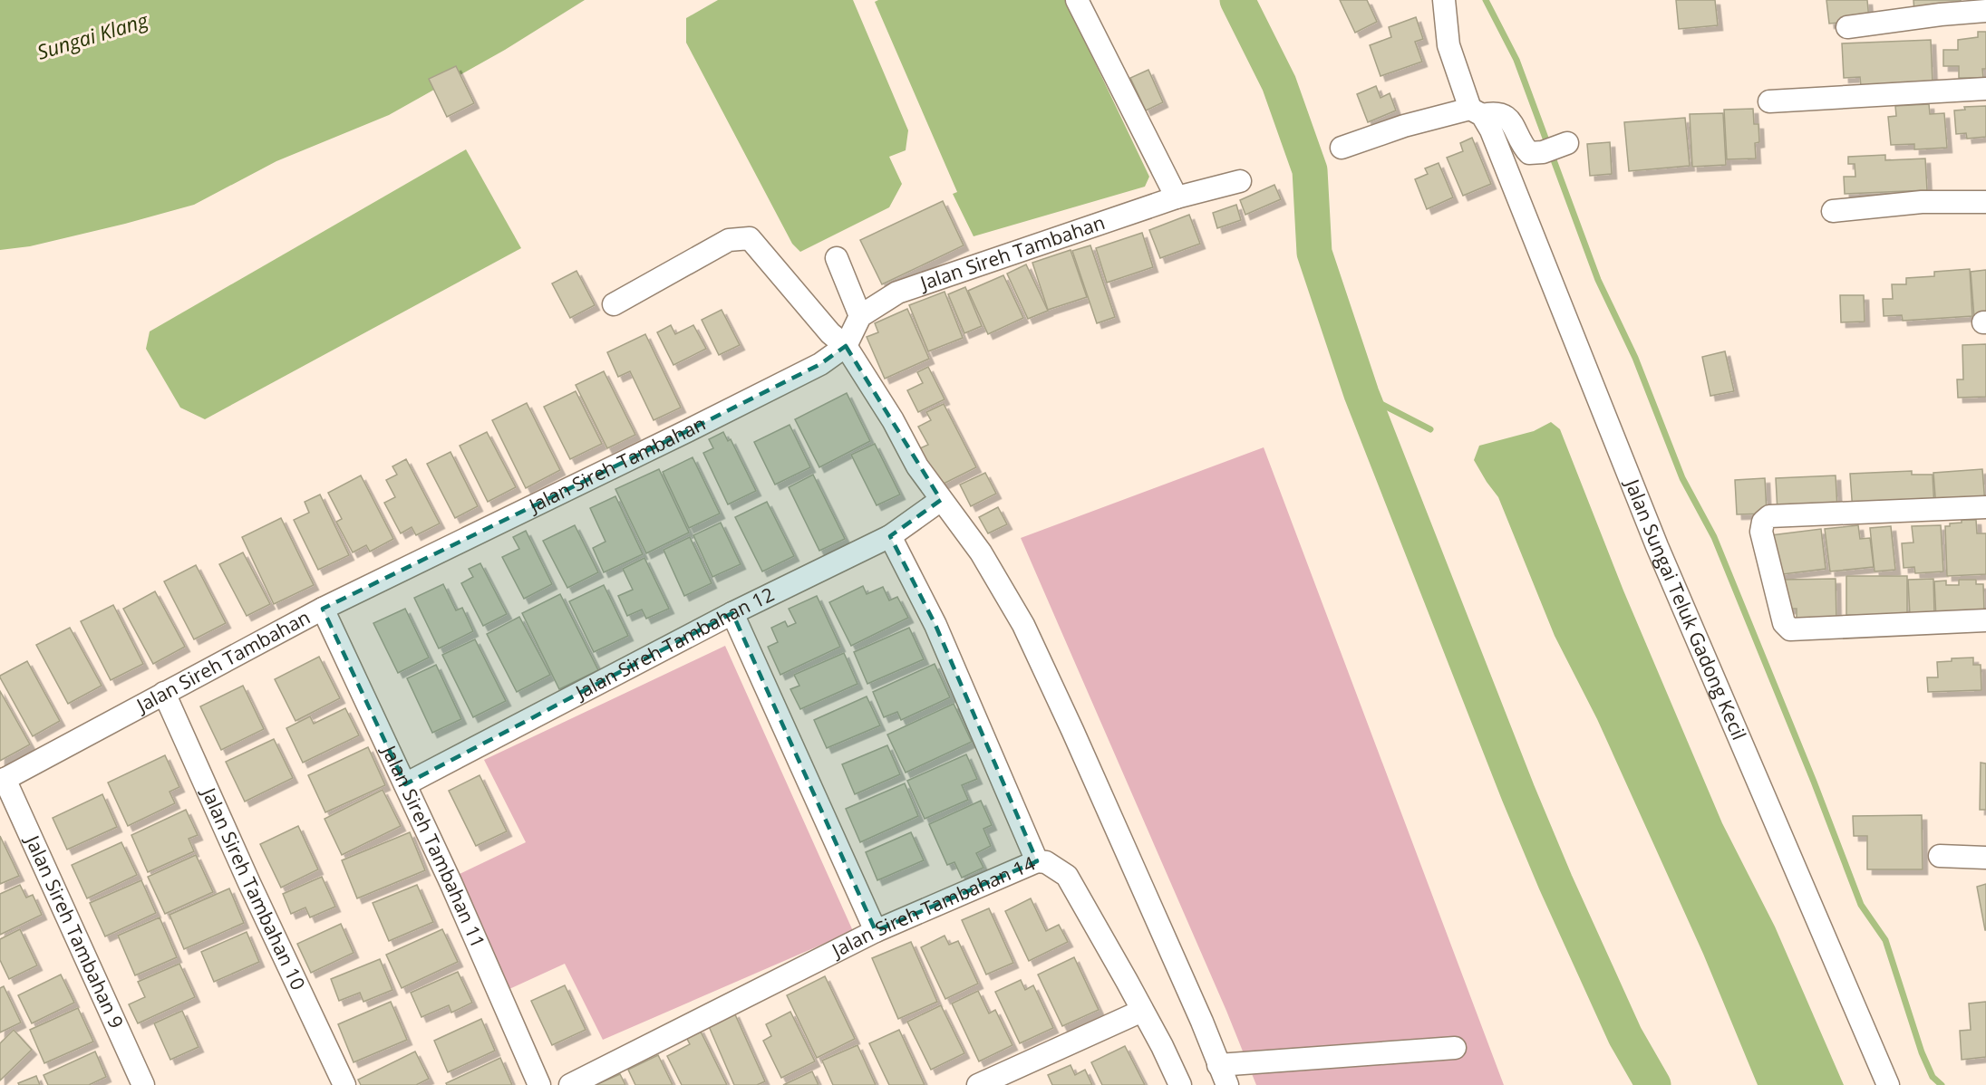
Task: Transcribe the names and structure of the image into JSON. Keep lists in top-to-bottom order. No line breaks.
{"streets":{"street":["Jalan Sireh Tambahan","Jalan Sungai Teluk Gadong Kecil","Jalan Sireh Tambahan 12","Jalan Sireh Tambahan 11","Jalan Sireh Tambahan 10","Jalan Sireh Tambahan 14","Jalan Sireh Tambahan 9"]},"crossings":[["Jalan Sireh Tambahan","Jalan Sireh Tambahan 11"],["Jalan Sireh Tambahan","Jalan Sireh Tambahan 10"],["Jalan Sireh Tambahan","Jalan Sireh Tambahan 9"],["Jalan Sireh Tambahan 12","Jalan Sireh Tambahan 11"],["Jalan Sireh Tambahan 12","Jalan Sireh Tambahan 14"]],"water":["Sungai Klang"]}
